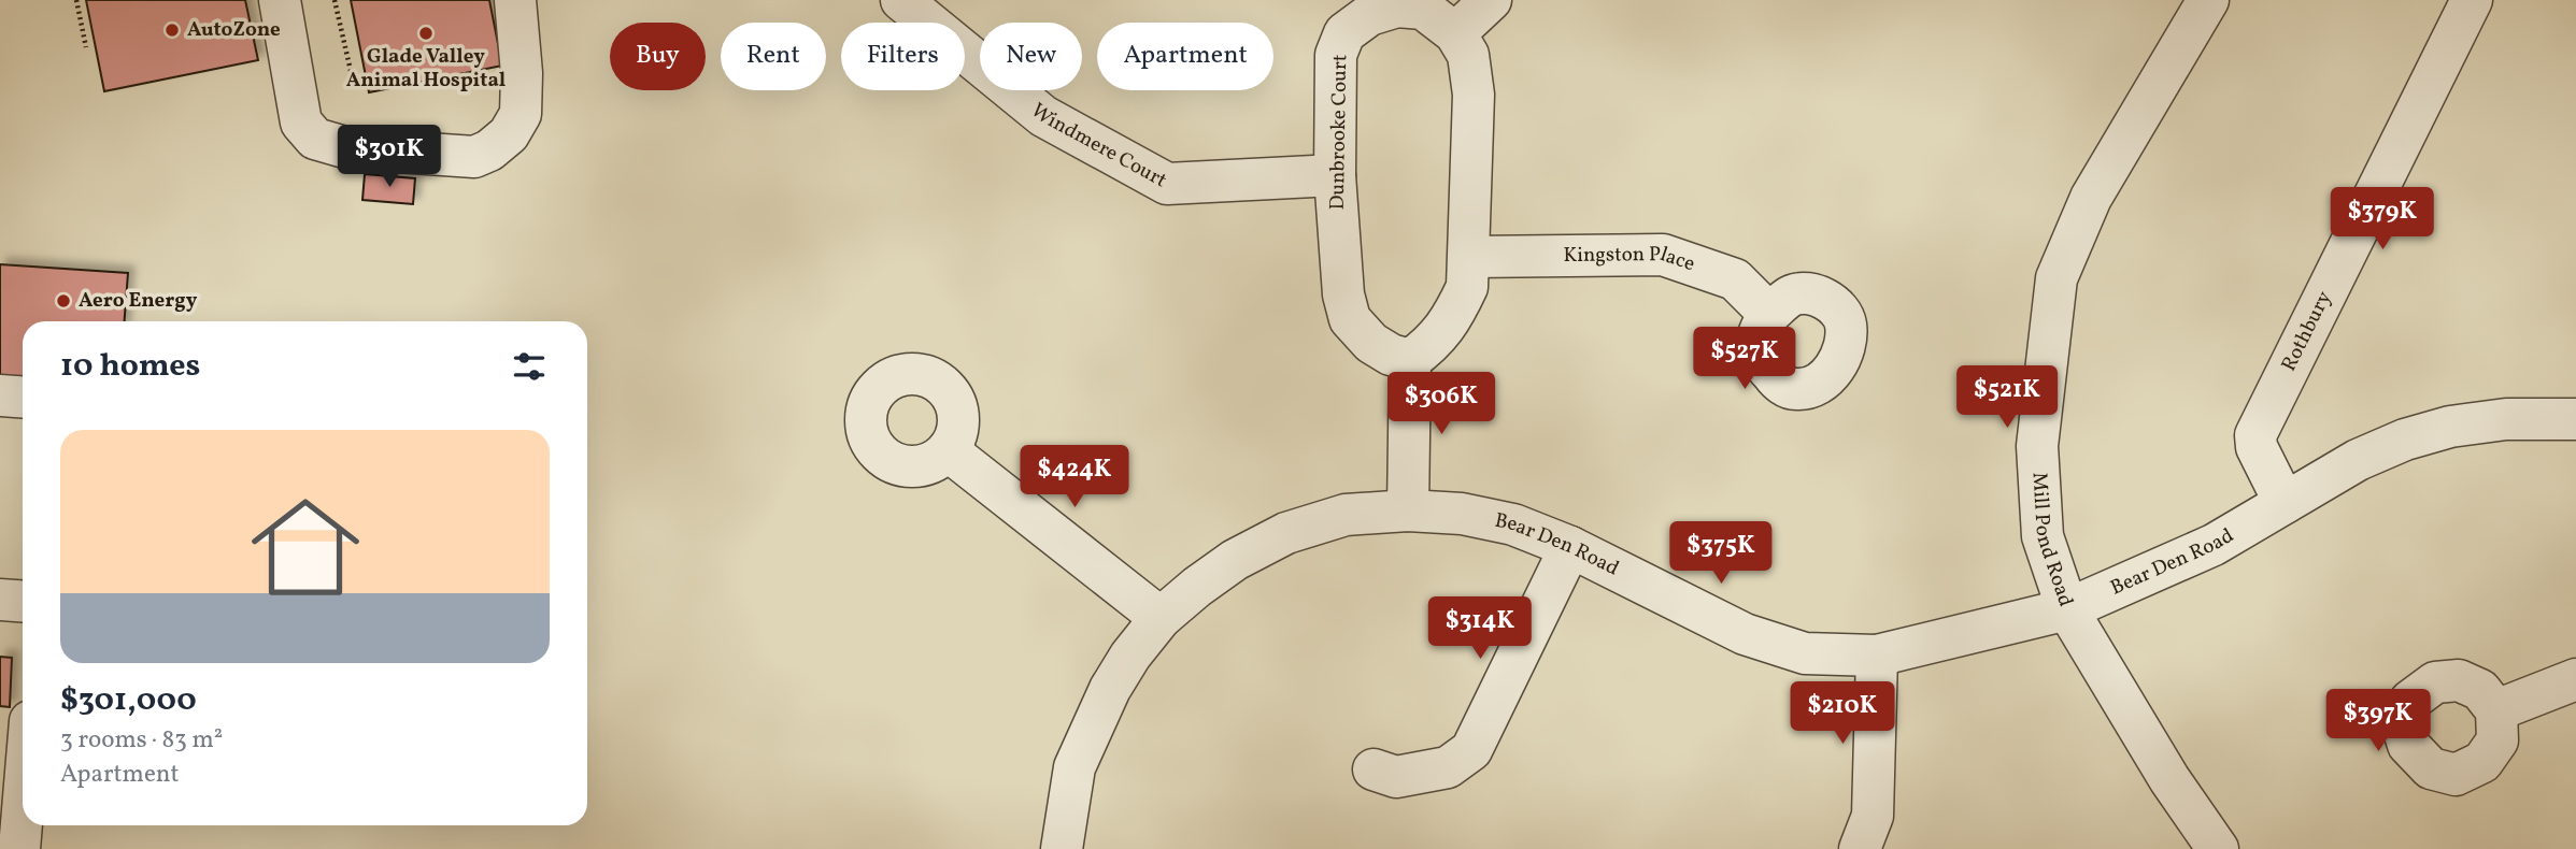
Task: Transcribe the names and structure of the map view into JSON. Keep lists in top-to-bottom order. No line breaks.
{"streets":{"street":["Dunbrooke Court","Windmere Court","Kingston Place","Rothbury","Mill Pond Road","Bear Den Road"]},"crossings":[["Dunbrooke Court","Windmere Court"],["Dunbrooke Court","Kingston Place"],["Rothbury","Bear Den Road"],["Mill Pond Road","Bear Den Road"]],"places":["AutoZone","Glade Valley Animal Hospital","Aero Energy"],"page":{"chip":["Buy","Rent","Filters","New","Apartment"],"price":["$301K","$379K","$527K","$521K","$306K","$424K","$375K","$314K","$210K","$397K"],"heading":"10 homes","list":[{"name":"$301,000","note":"3 rooms · 83 m² · Apartment"}]}}
